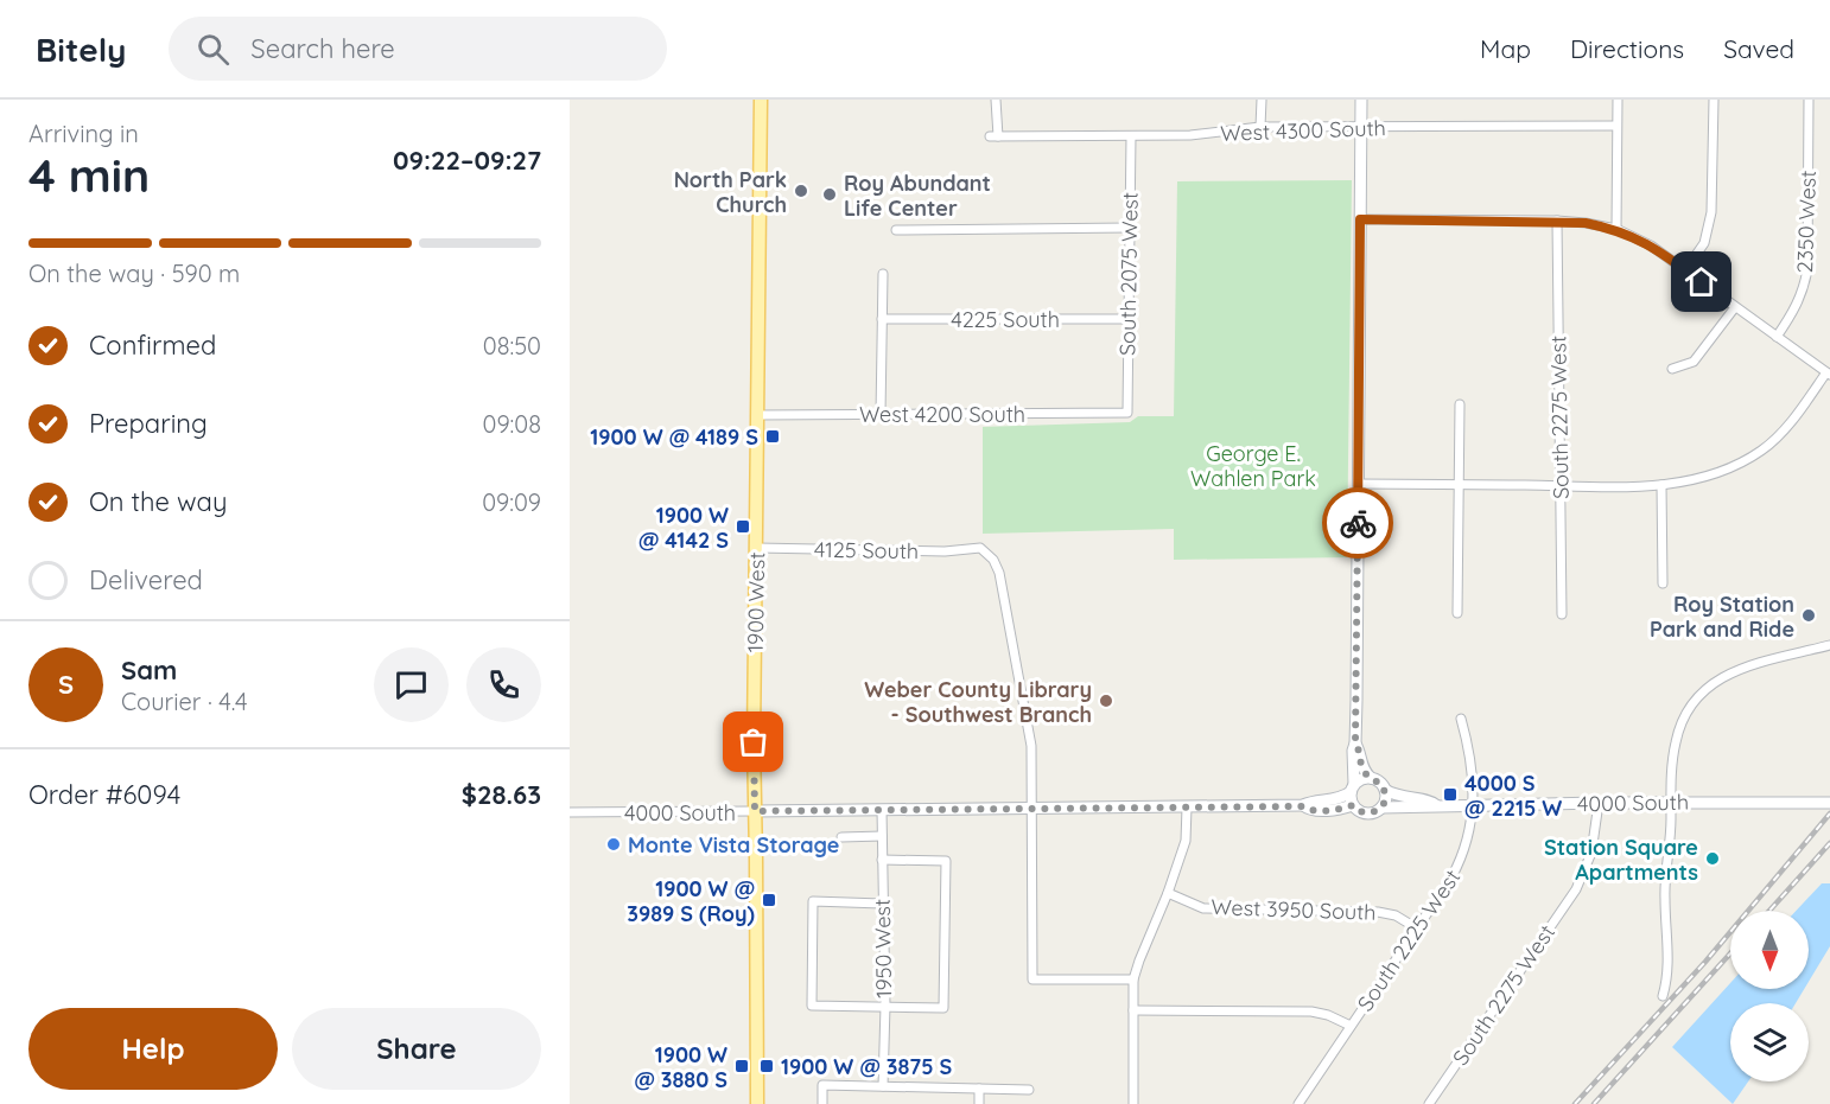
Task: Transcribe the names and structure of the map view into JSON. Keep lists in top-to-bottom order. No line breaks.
{"streets":{"main road":["1900 West"],"street":["West 4300 South","2350 West","South 2075 West","4225 South","West 4200 South","South 2275 West","4125 South","4000 South","West 3950 South","South 2225 West","1950 West"]},"crossings":[["West 4300 South","South 2075 West"],["South 2075 West","4225 South"],["South 2075 West","West 4200 South"],["West 4200 South","1900 West"],["South 2275 West","4000 South"],["4125 South","1900 West"],["4125 South","4000 South"],["1900 West","4000 South"],["4000 South","South 2225 West"],["4000 South","1950 West"],["West 3950 South","South 2225 West"]],"parks":["George E. Wahlen Park"],"places":{"other":["North Park Church","Roy Abundant Life Center","Roy Station Park and Ride","Weber County Library - Southwest Branch","Monte Vista Storage","Station Square Apartments"],"transit":["1900 W @ 4189 S","1900 W @ 4142 S","4000 S @ 2215 W","1900 W @ 3989 S (Roy)","1900 W @ 3880 S","1900 W @ 3875 S"]},"north":"bottom","page":{"header":"Bitely","search":"Search here","nav":["Map","Directions","Saved"],"heading":["4 min","Arriving in","09:22–09:27"],"panel":["Sam","Courier · 4.4","Order #6094","$28.63"],"bar":"On the way · 590 m","list":[["Confirmed","08:50"],["Preparing","09:08"],["On the way","09:09"],"Delivered"],"round":"S","buttons":["Help","Share"]}}
